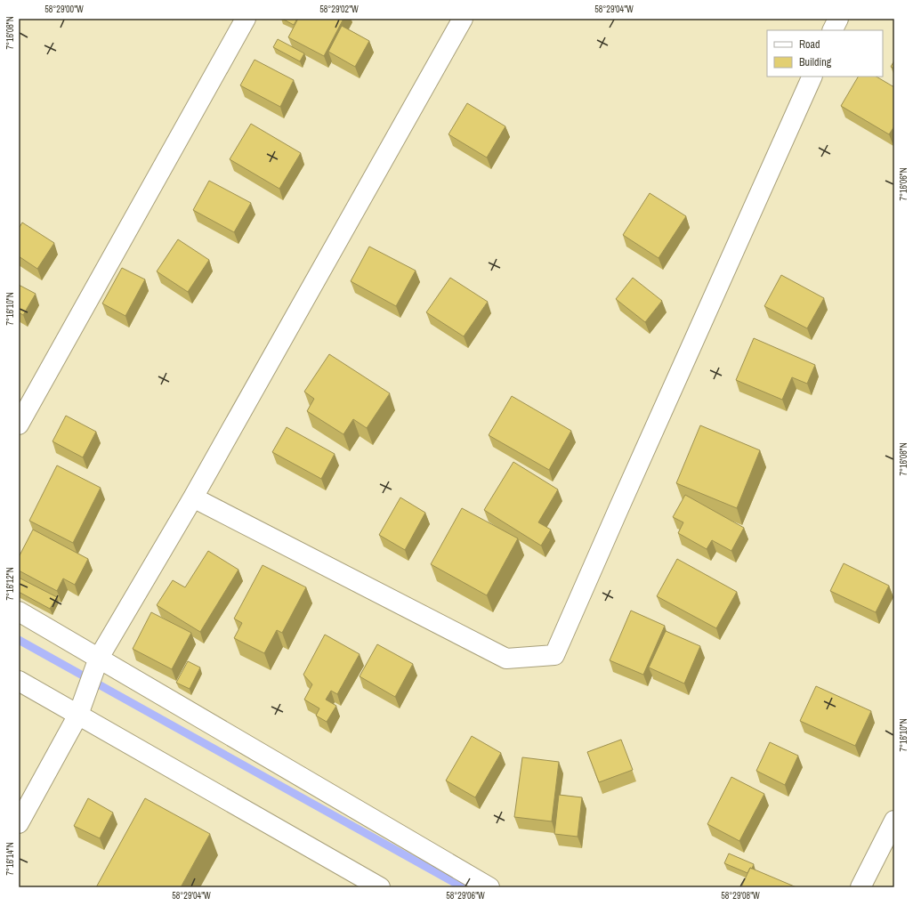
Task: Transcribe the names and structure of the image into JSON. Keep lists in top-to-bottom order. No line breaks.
{"legend":["Road","Building"],"coordinates":["58°29'00\"W","58°29'02\"W","58°29'04\"W","7°16'08\"N","7°16'06\"N","7°16'10\"N","7°16'12\"N","7°16'14\"N","58°29'06\"W","58°29'08\"W"]}
